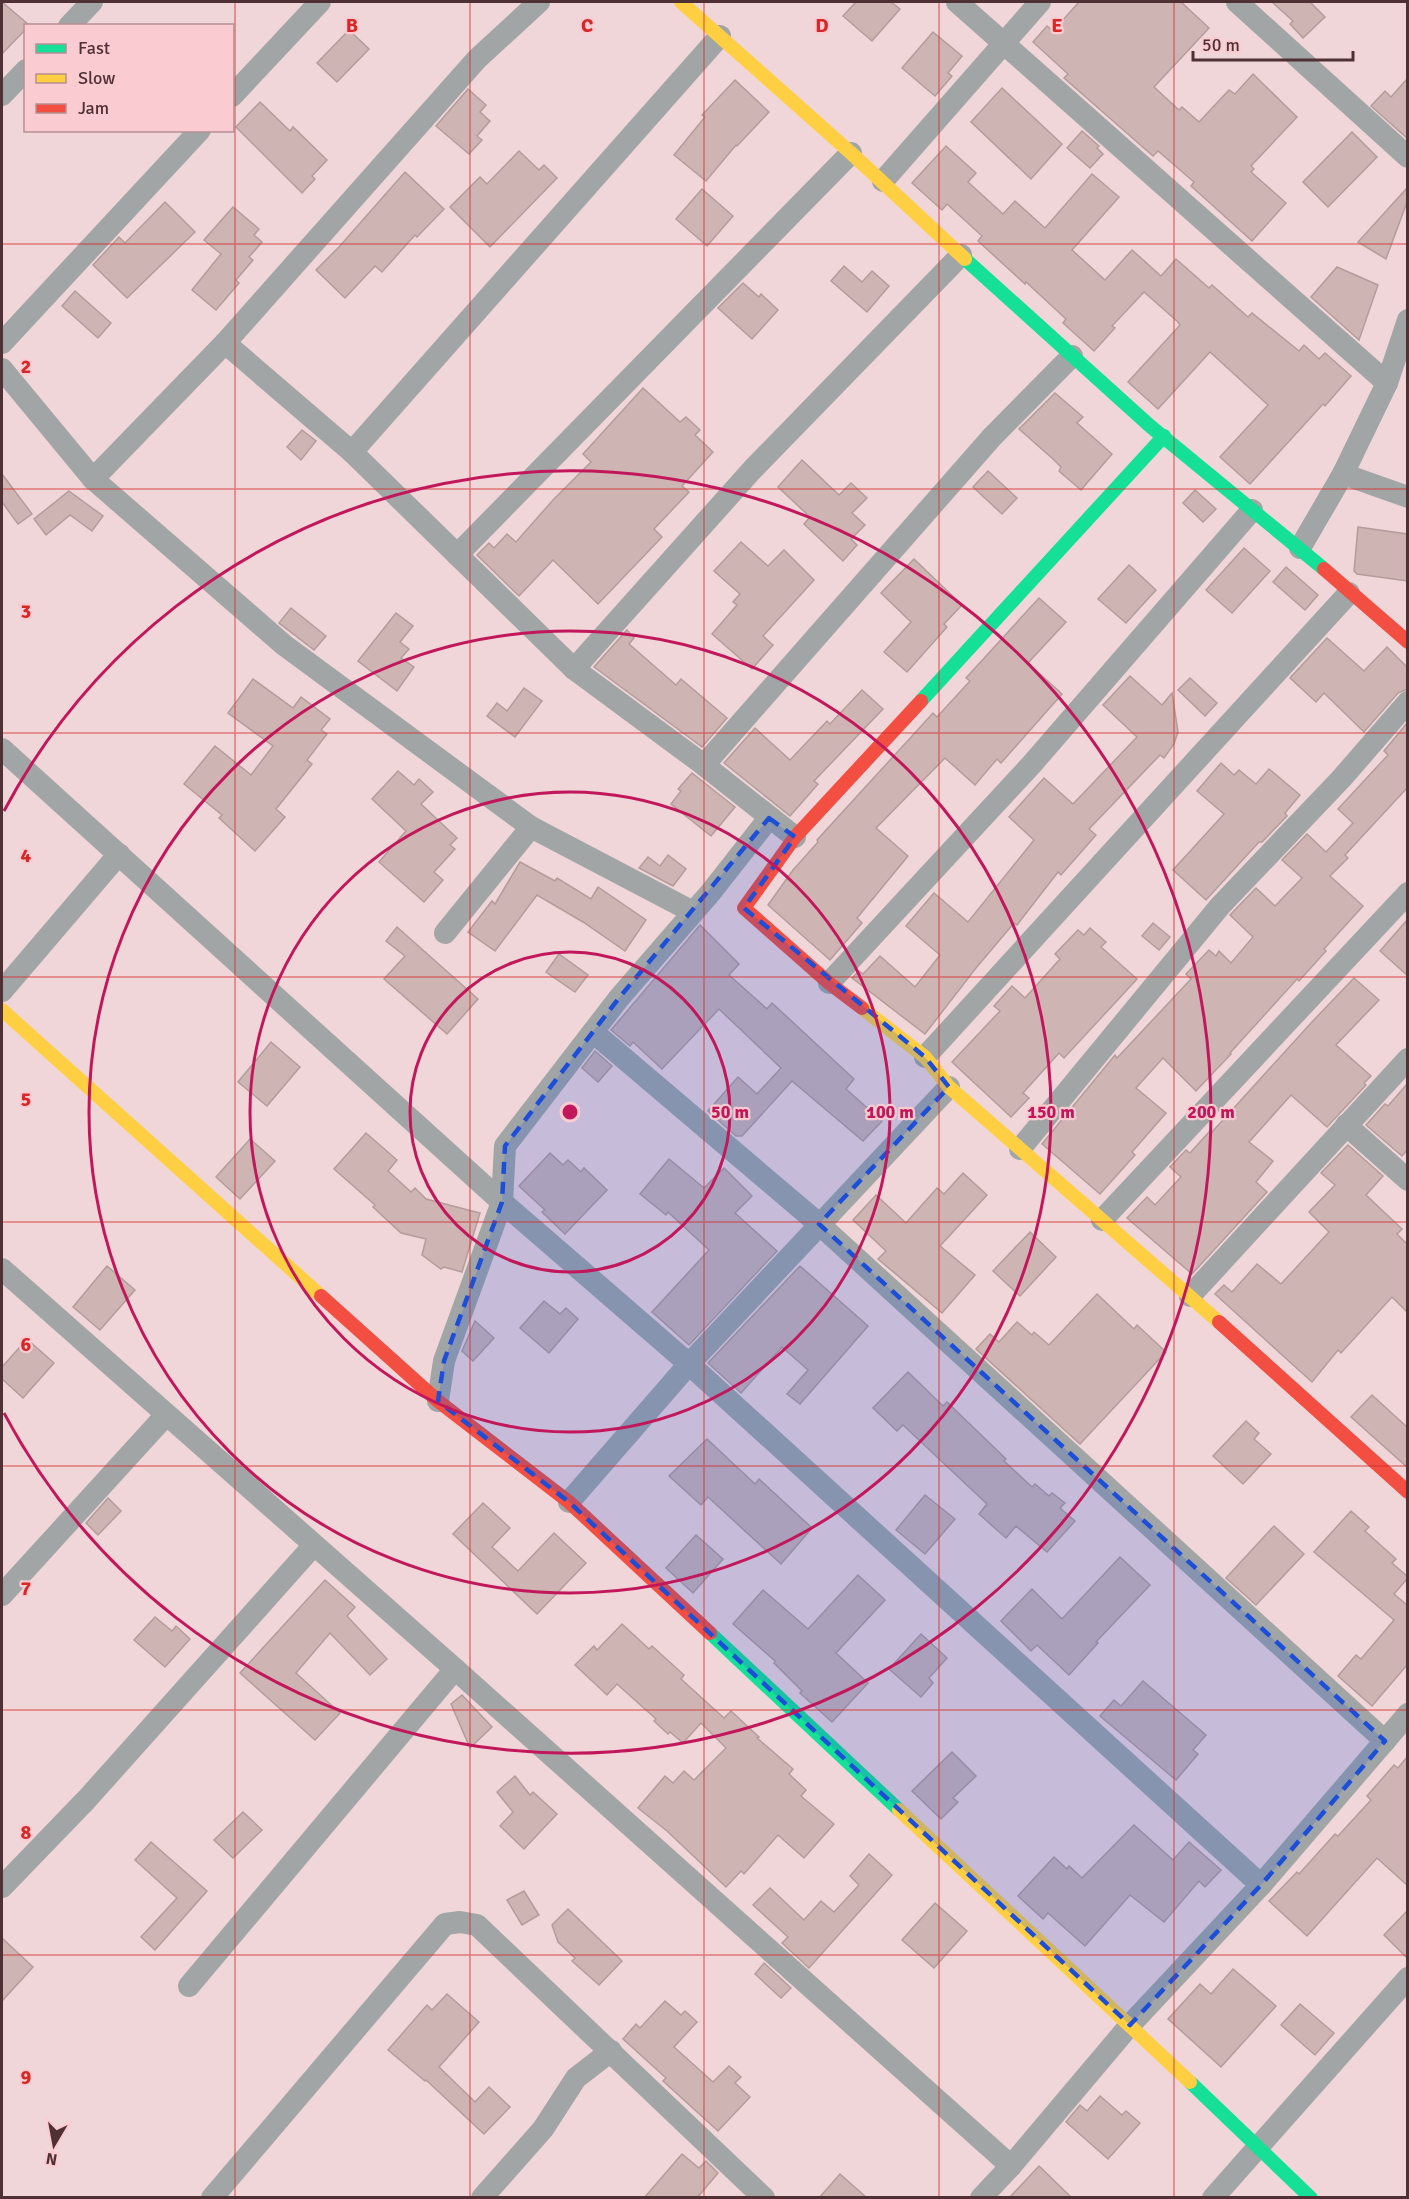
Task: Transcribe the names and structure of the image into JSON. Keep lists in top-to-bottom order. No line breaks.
{"legend":["Fast","Slow","Jam"],"scale_bar":"50 m","north":"bottom","grid":{"columns":["B","C","D","E"],"rows":["2","3","4","5","6","7","8","9"]},"rings":["50 m","100 m","150 m","200 m"]}
